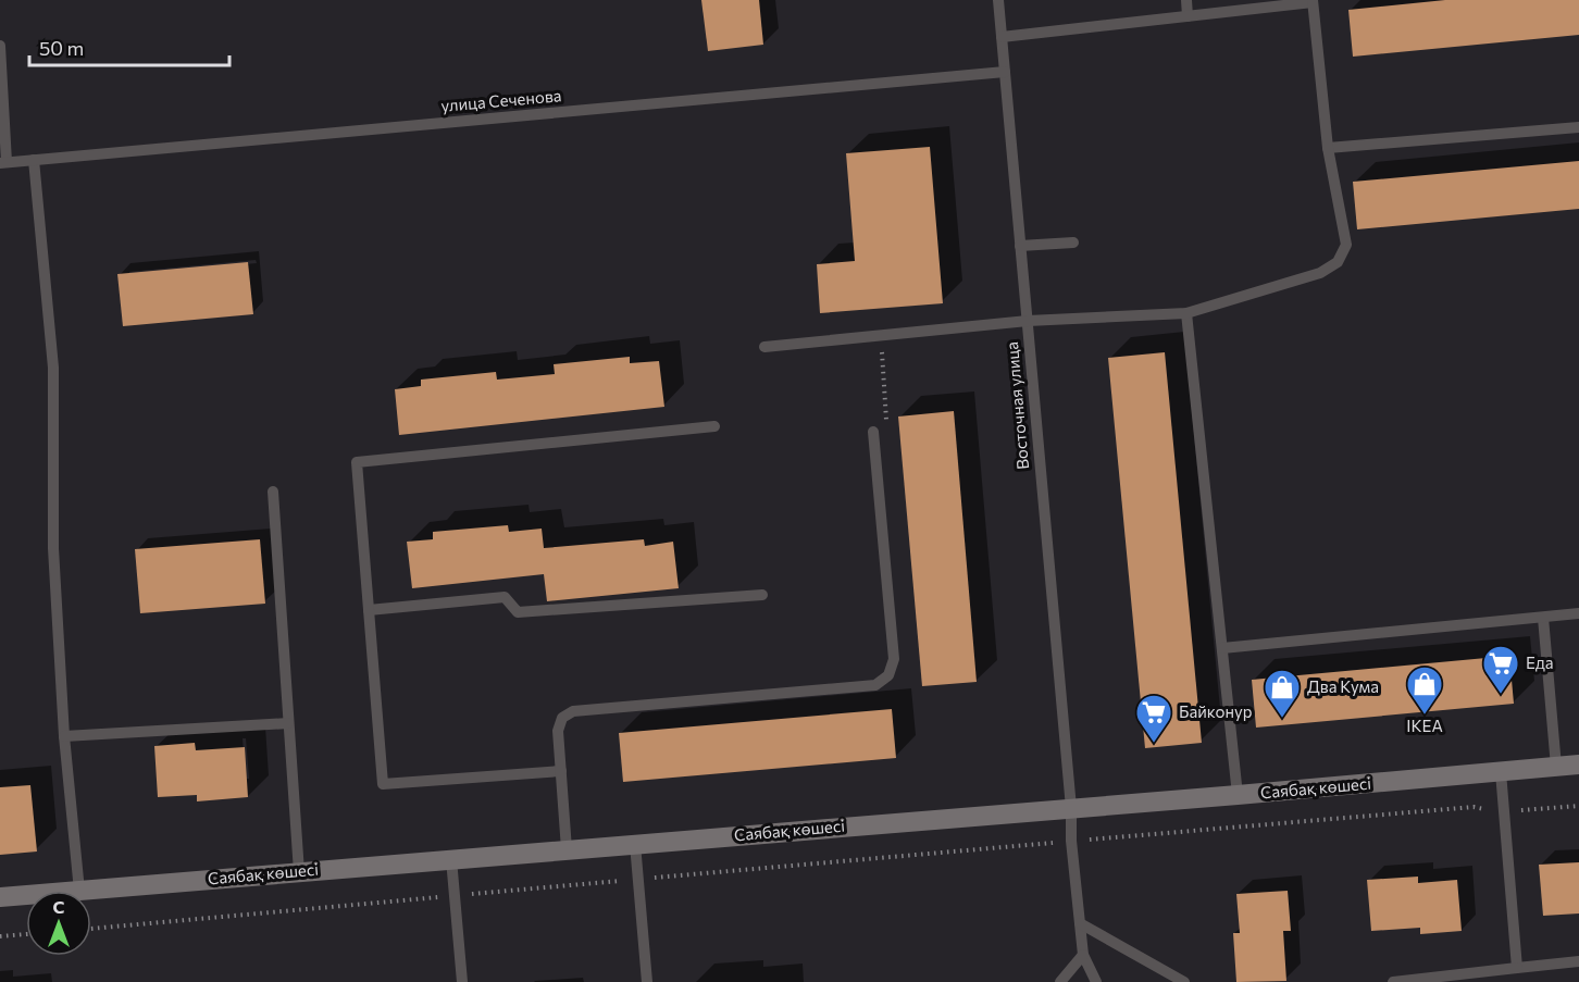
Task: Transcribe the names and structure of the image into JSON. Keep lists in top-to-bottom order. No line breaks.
{"streets":{"street":["Саябақ көшесі"],"lane":["улица Сеченова","Восточная улица"]},"crossings":[["улица Сеченова","Восточная улица"],["Восточная улица","Саябақ көшесі"]],"places":{"supermarket":["Еда","Байконур"],"shop":["IKEA","Два Кума"]},"scale_bar":"50 m","north":"top"}
